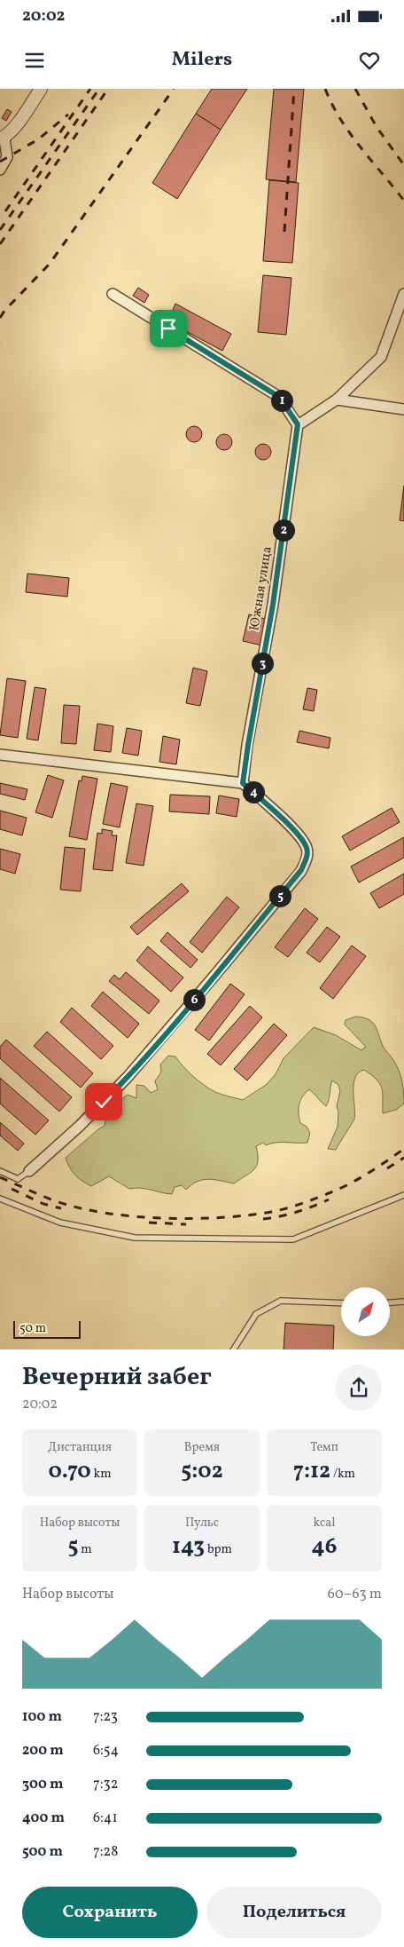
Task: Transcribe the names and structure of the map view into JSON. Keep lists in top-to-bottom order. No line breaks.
{"streets":{"street":["Южная улица"]},"scale_bar":"50 m","north":"top right","page":{"status":"20:02","header":"Milers","pins":["1","2","3","4","5","6"],"scale":"50 m","heading":["Вечерний забег","20:02"],"stats":[["Дистанция","0.70 km"],["Время","5:02"],["Темп","7:12 /km"],["Набор высоты","5 m"],["Пульс","143 bpm"],["kcal","46"]],"chart":["Набор высоты","60–63 m"],"list":[{"name":"100 m","note":"7:23"},{"name":"200 m","note":"6:54"},{"name":"300 m","note":"7:32"},{"name":"400 m","note":"6:41"},{"name":"500 m","note":"7:28"}],"buttons":["Сохранить","Поделиться"]}}
